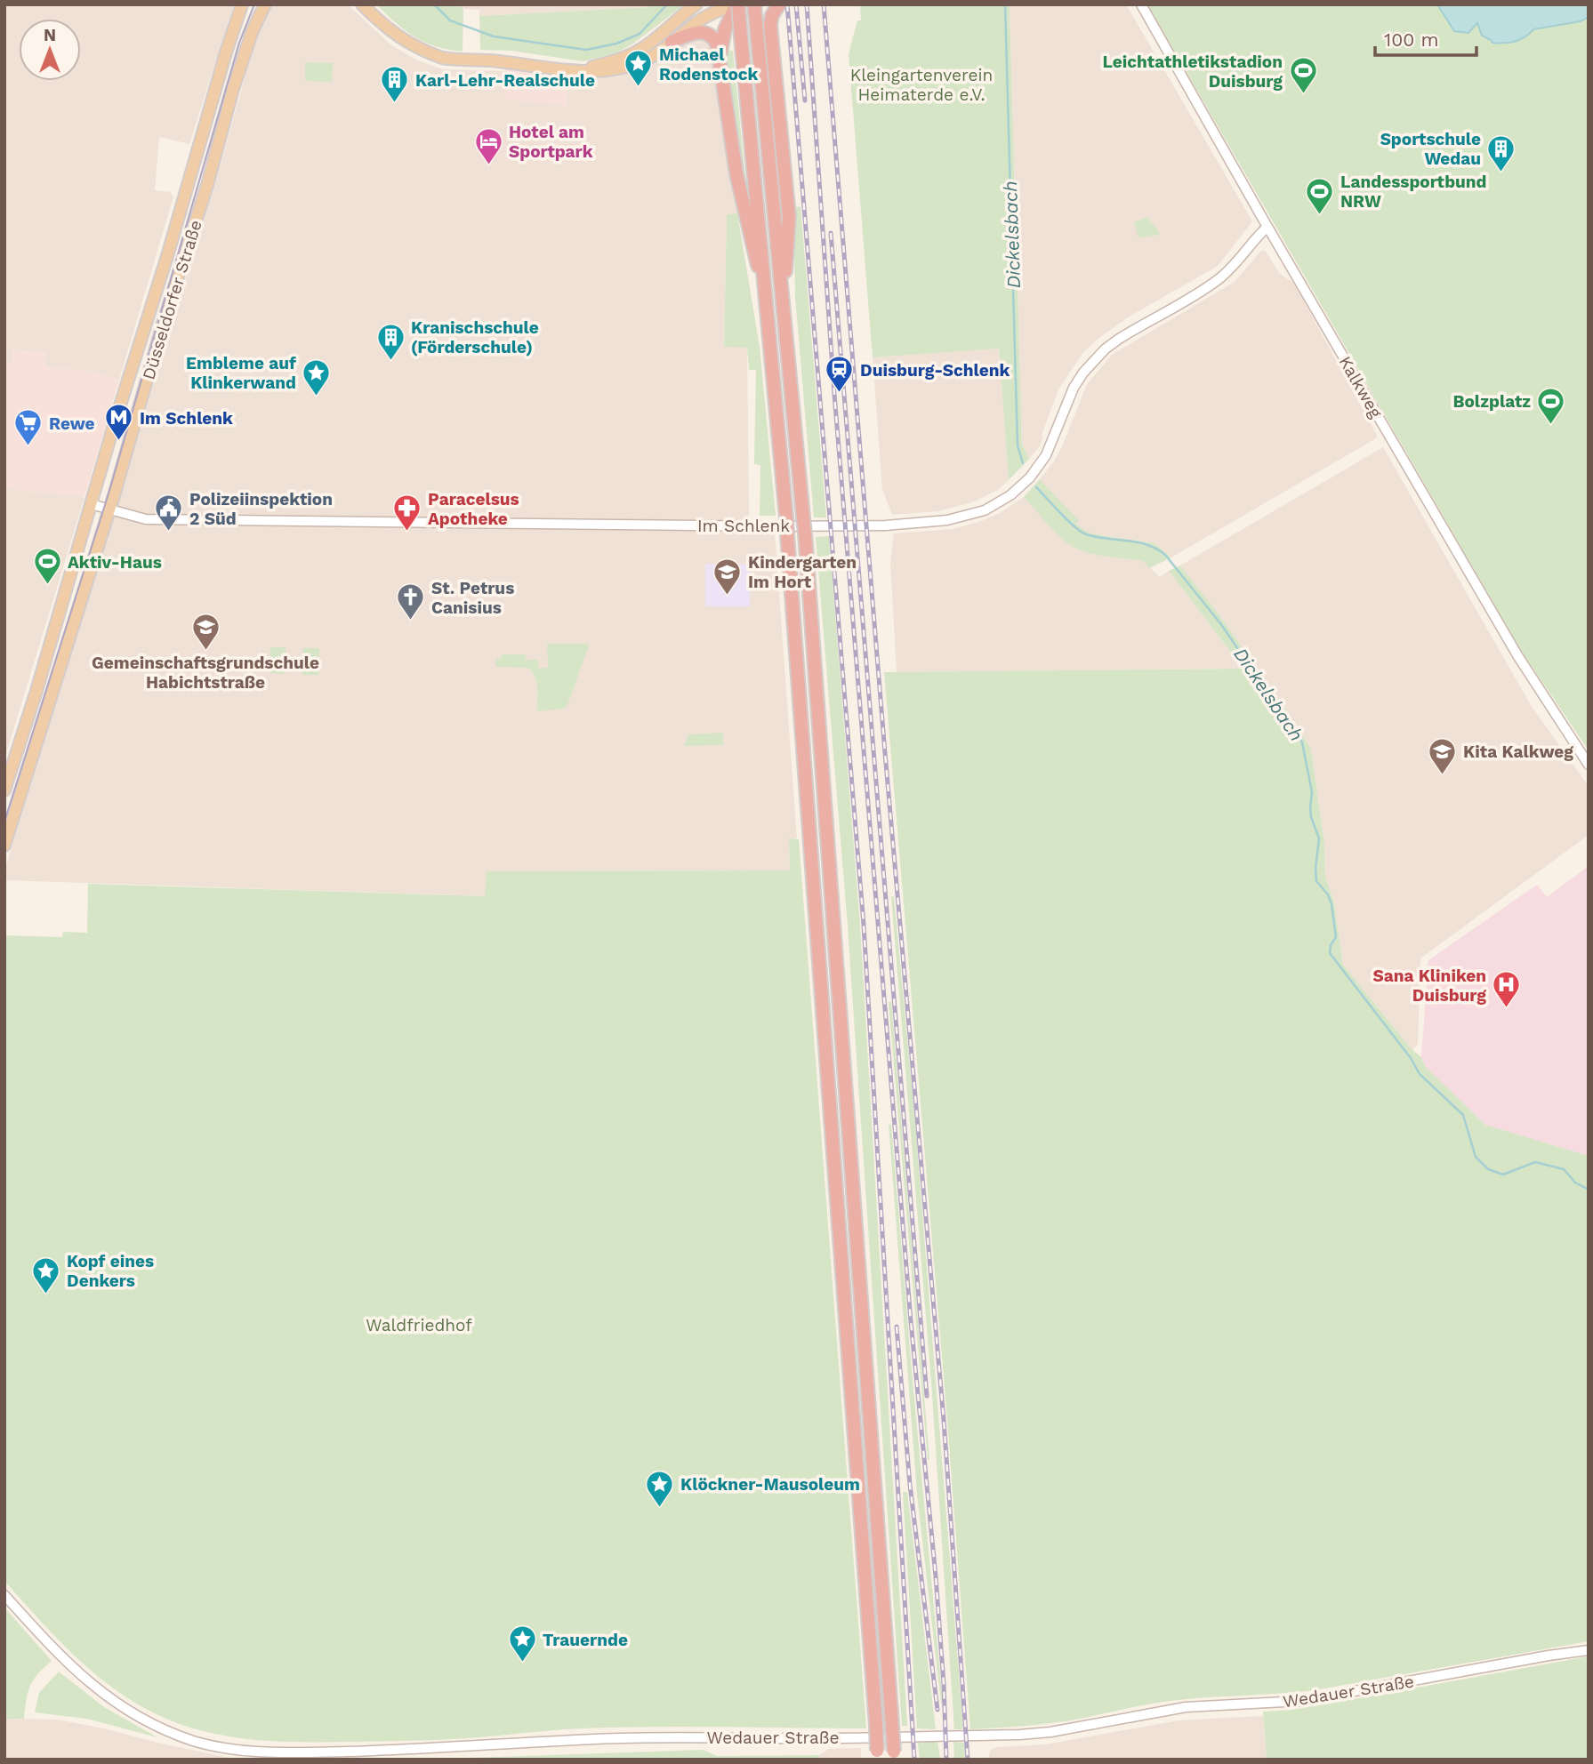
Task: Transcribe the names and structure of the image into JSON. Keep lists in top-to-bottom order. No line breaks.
{"streets":{"main road":["Düsseldorfer Straße"],"street":["Kalkweg","Im Schlenk","Wedauer Straße"]},"crossings":[["Düsseldorfer Straße","Im Schlenk"],["Kalkweg","Im Schlenk"]],"water":["Dickelsbach"],"parks":["Kleingartenverein Heimaterde e.V.","Waldfriedhof"],"places":{"place":["Michael Rodenstock","Embleme auf Klinkerwand","Kopf eines Denkers","Klöckner-Mausoleum","Trauernde"],"sports":["Leichtathletikstadion Duisburg","Landessportbund NRW","Bolzplatz","Aktiv-Haus"],"building":["Karl-Lehr-Realschule","Sportschule Wedau","Kranischschule (Förderschule)"],"hotel":["Hotel am Sportpark"],"station":["Duisburg-Schlenk"],"metro station":["Im Schlenk"],"supermarket":["Rewe"],"public building":["Polizeiinspektion 2 Süd"],"pharmacy":["Paracelsus Apotheke"],"school or university":["Kindergarten Im Hort","Gemeinschaftsgrundschule Habichtstraße","Kita Kalkweg"],"church":["St. Petrus Canisius"],"hospital":["Sana Kliniken Duisburg"]},"scale_bar":"100 m","north":"top"}
